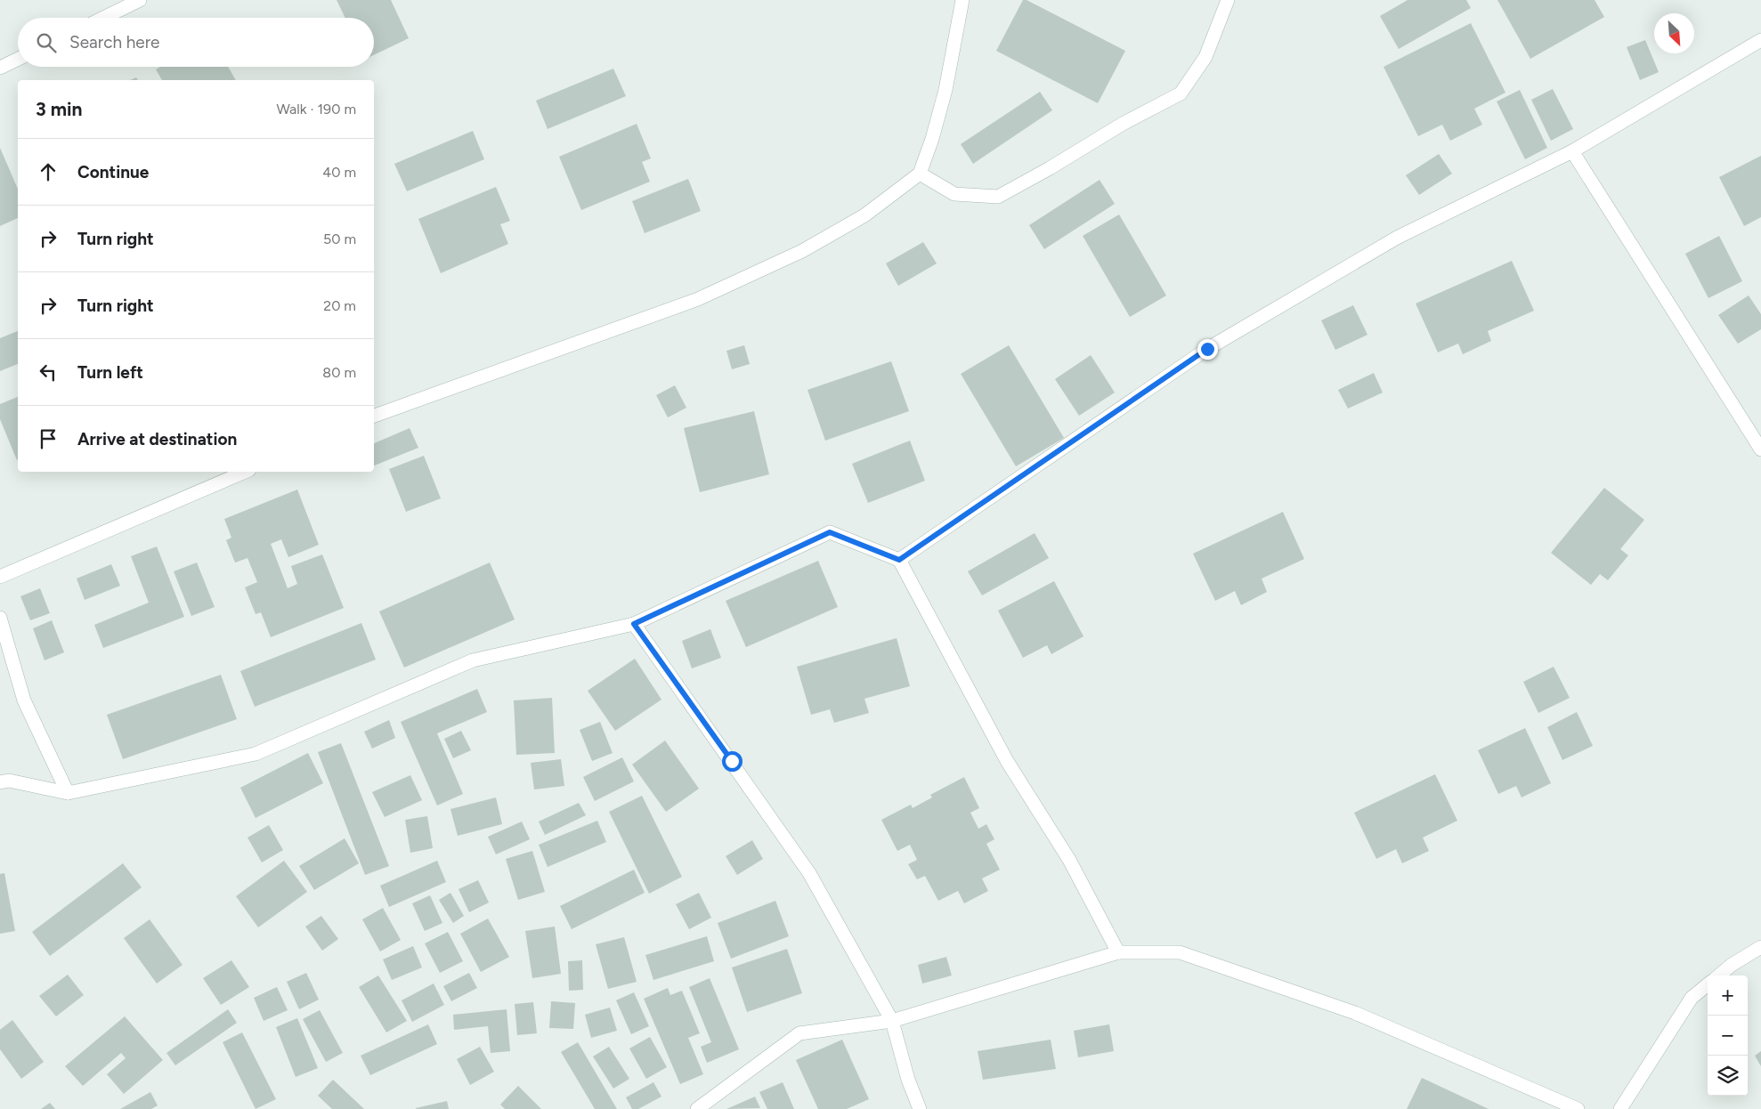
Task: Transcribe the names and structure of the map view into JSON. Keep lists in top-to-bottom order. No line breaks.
{"north":"bottom right","page":{"search":"Search here","heading":["3 min","Walk · 190 m"],"list":[["Continue","40 m"],["Turn right","50 m"],["Turn right","20 m"],["Turn left","80 m"],"Arrive at destination"],"map_buttons":["+","−"]}}
